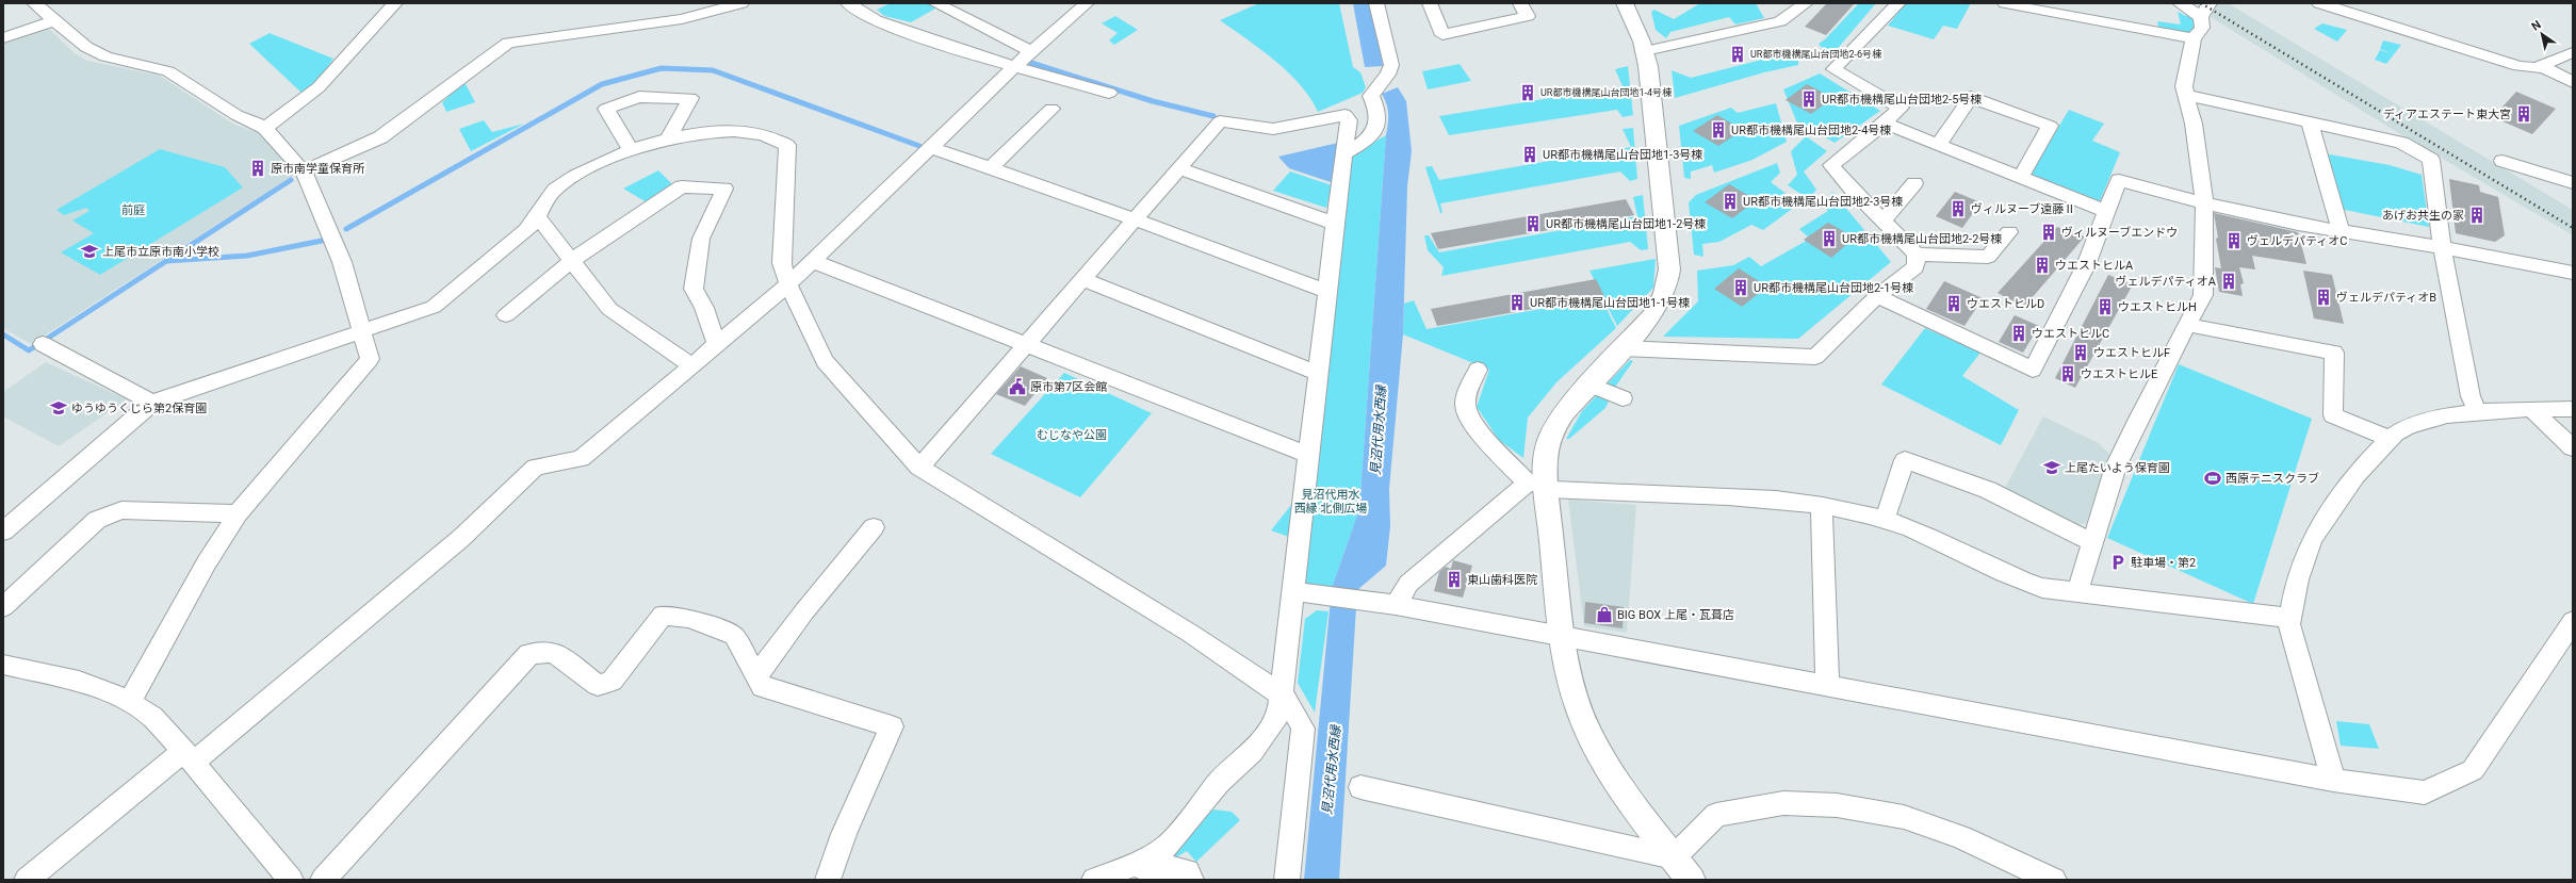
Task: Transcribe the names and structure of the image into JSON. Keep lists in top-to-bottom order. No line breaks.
{"water":["見沼代用水西縁"],"parks":["前庭","むじなや公園","見沼代用水 西縁 北側広場"],"places":{"building":["UR都市機構尾山台団地2-6号棟","UR都市機構尾山台団地1-4号棟","UR都市機構尾山台団地2-5号棟","ディアエステート東大宮","UR都市機構尾山台団地2-4号棟","UR都市機構尾山台団地1-3号棟","原市南学童保育所","UR都市機構尾山台団地2-3号棟","ヴィルヌーブ遠藤Ⅱ","あげお共生の家","UR都市機構尾山台団地1-2号棟","ヴィルヌーブエンドウ","UR都市機構尾山台団地2-2号棟","ヴェルデパティオC","ウエストヒルA","ヴェルデパティオA","UR都市機構尾山台団地2-1号棟","ヴェルデパティオB","UR都市機構尾山台団地1-1号棟","ウエストヒルD","ウエストヒルH","ウエストヒルC","ウエストヒルF","ウエストヒルE","東山歯科医院"],"school or university":["上尾市立原市南小学校","ゆうゆうくじら第2保育園","上尾たいよう保育園"],"public building":["原市第7区会館"],"sports":["西原テニスクラブ"],"parking":["駐車場・第2"],"shop":["BIG BOX 上尾・瓦葺店"]},"north":"top left"}
